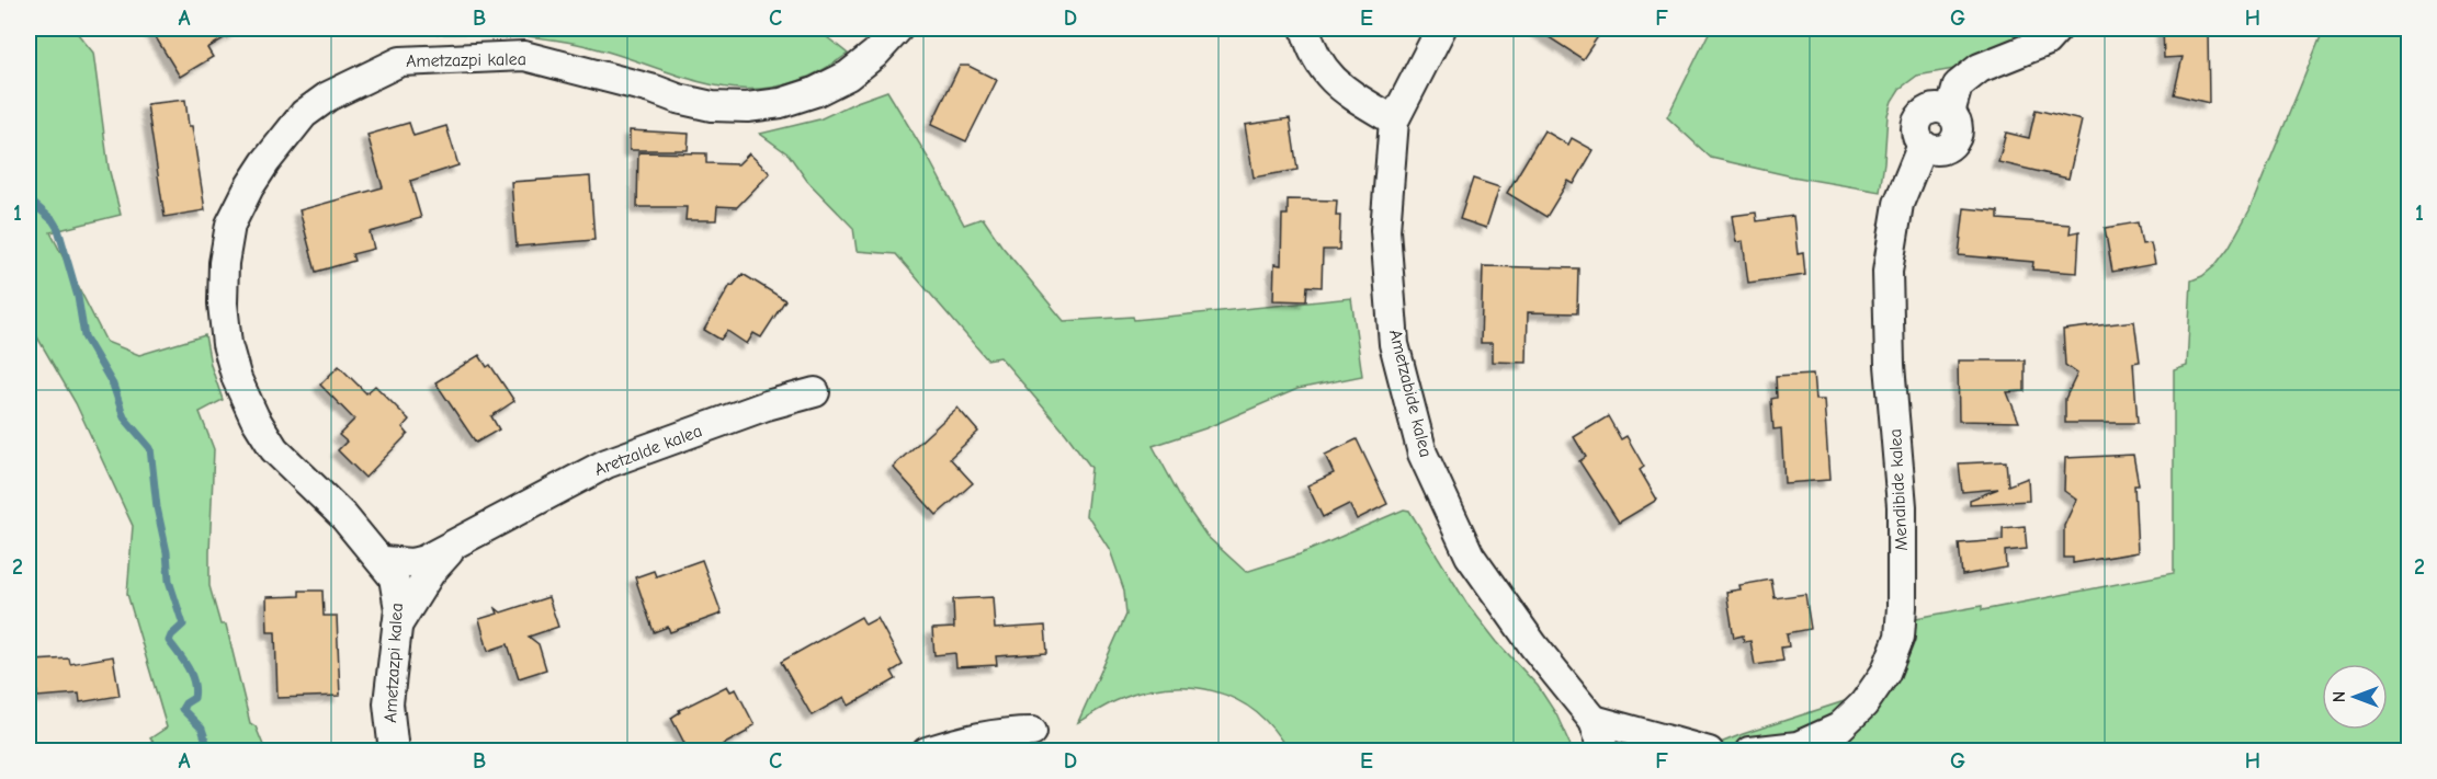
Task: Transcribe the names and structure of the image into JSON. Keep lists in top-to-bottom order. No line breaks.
{"streets":{"street":["Ametzazpi kalea","Ametzabide kalea","Aretzalde kalea","Mendibide kalea"]},"crossings":[["Ametzazpi kalea","Aretzalde kalea"]],"north":"left","grid":{"columns":["A","B","C","D","E","F","G","H"],"rows":["1","2"]}}
